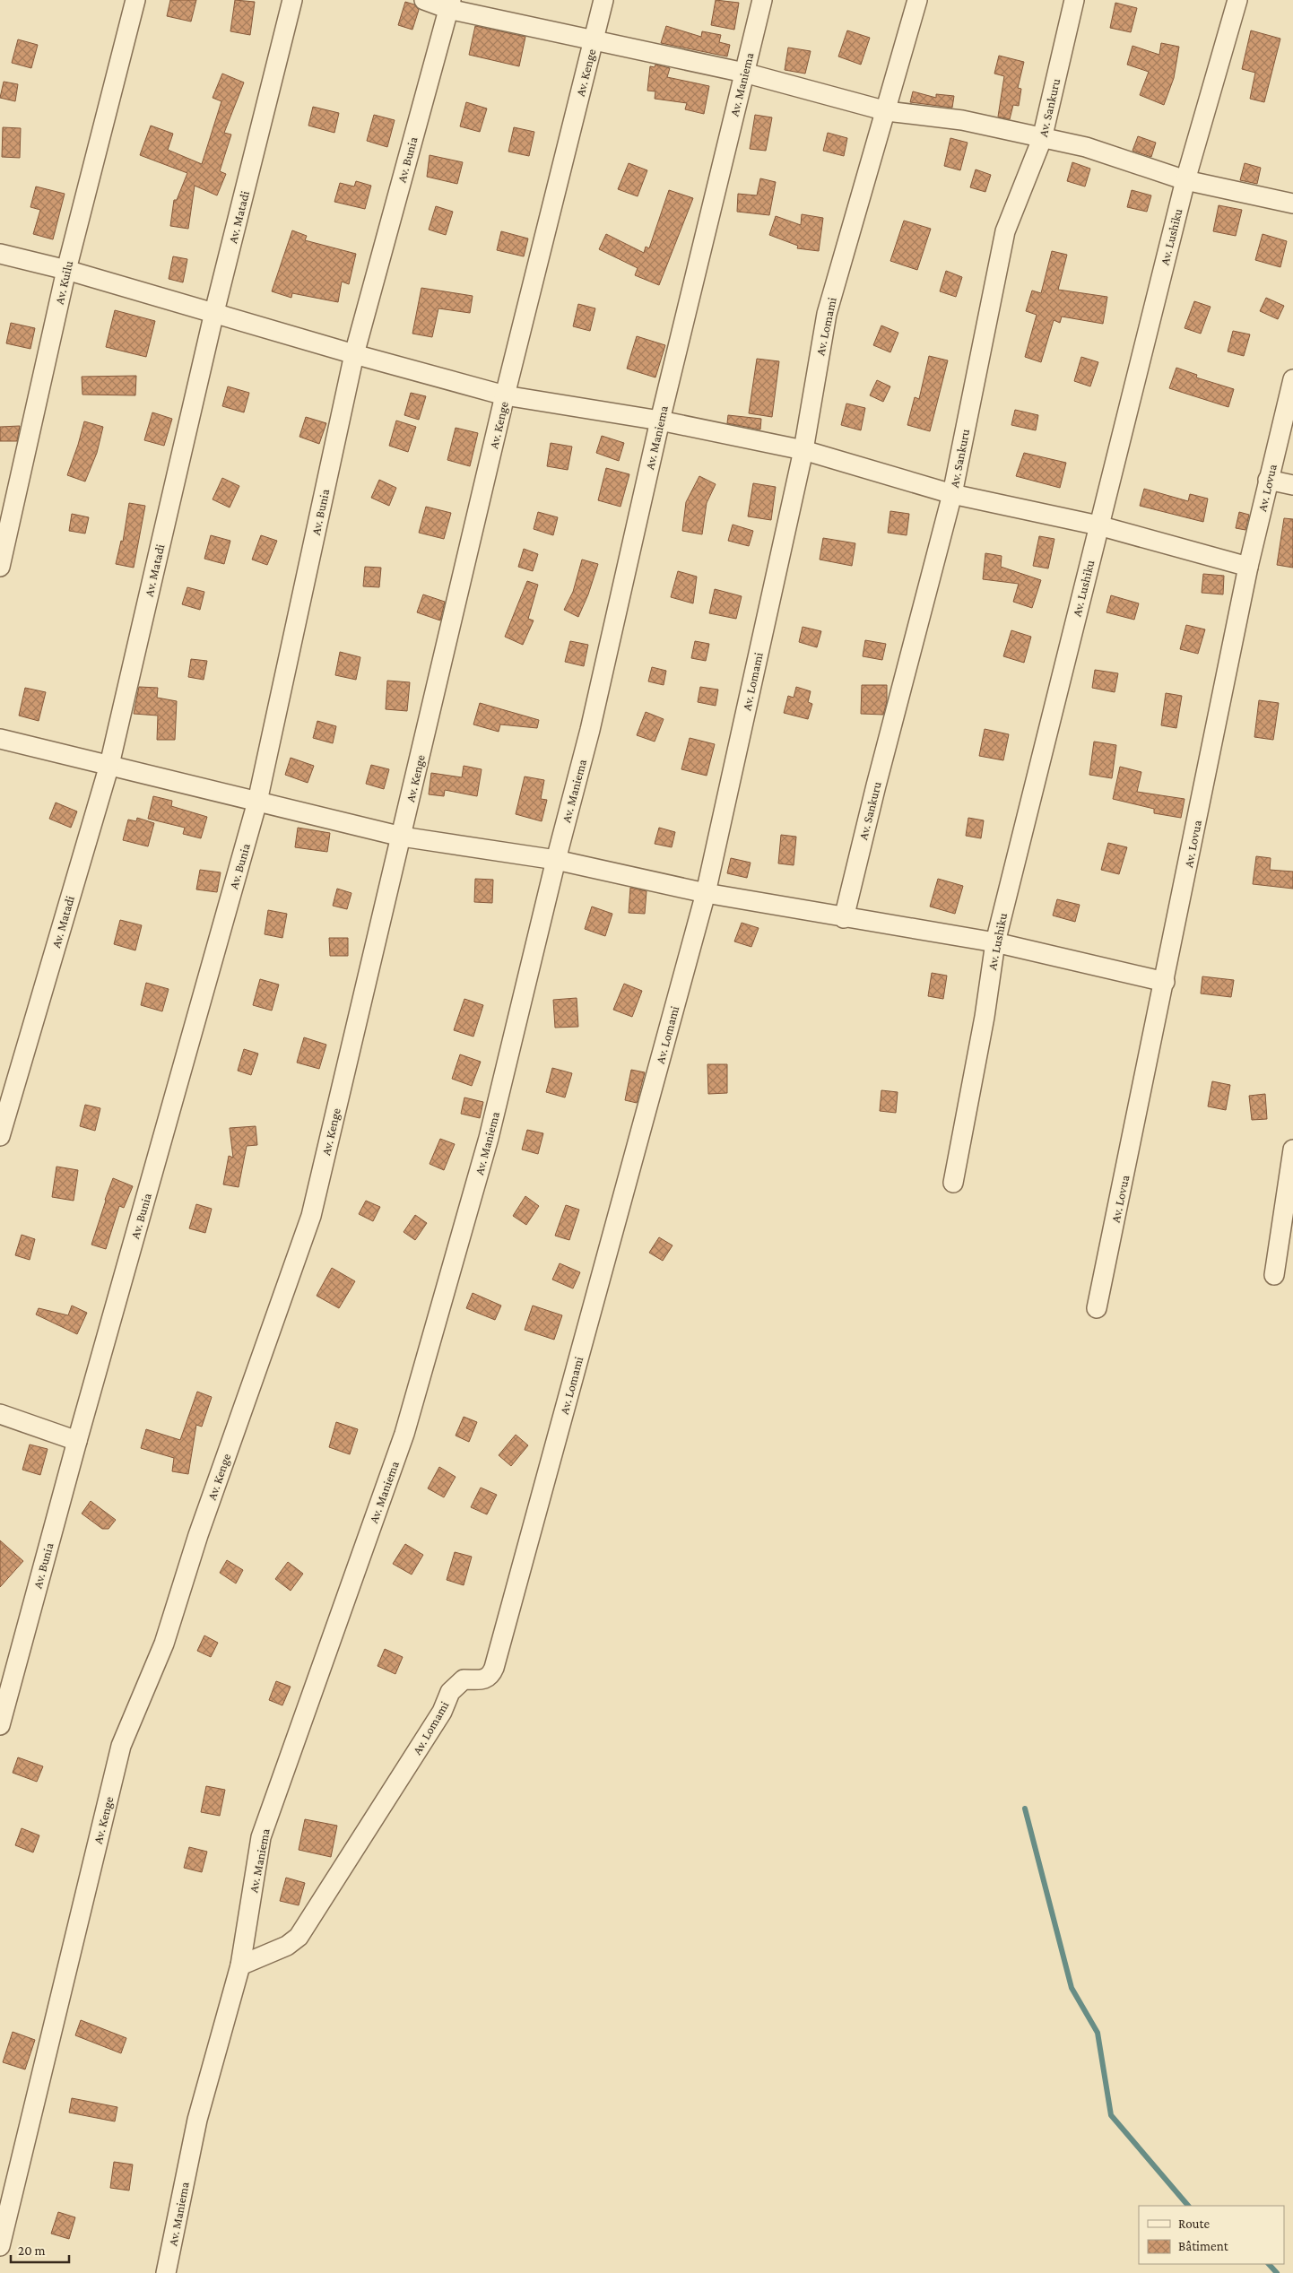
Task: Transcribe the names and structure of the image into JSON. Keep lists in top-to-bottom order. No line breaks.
{"streets":{"street":["Av. Kenge","Av. Maniema","Av. Sankuru","Av. Bunia","Av. Matadi","Av. Lushiku","Av. Kuilu","Av. Lomami","Av. Lovua"]},"crossings":[["Av. Maniema","Av. Lomami"]],"legend":["Route","Bâtiment"],"scale_bar":"20 m"}
